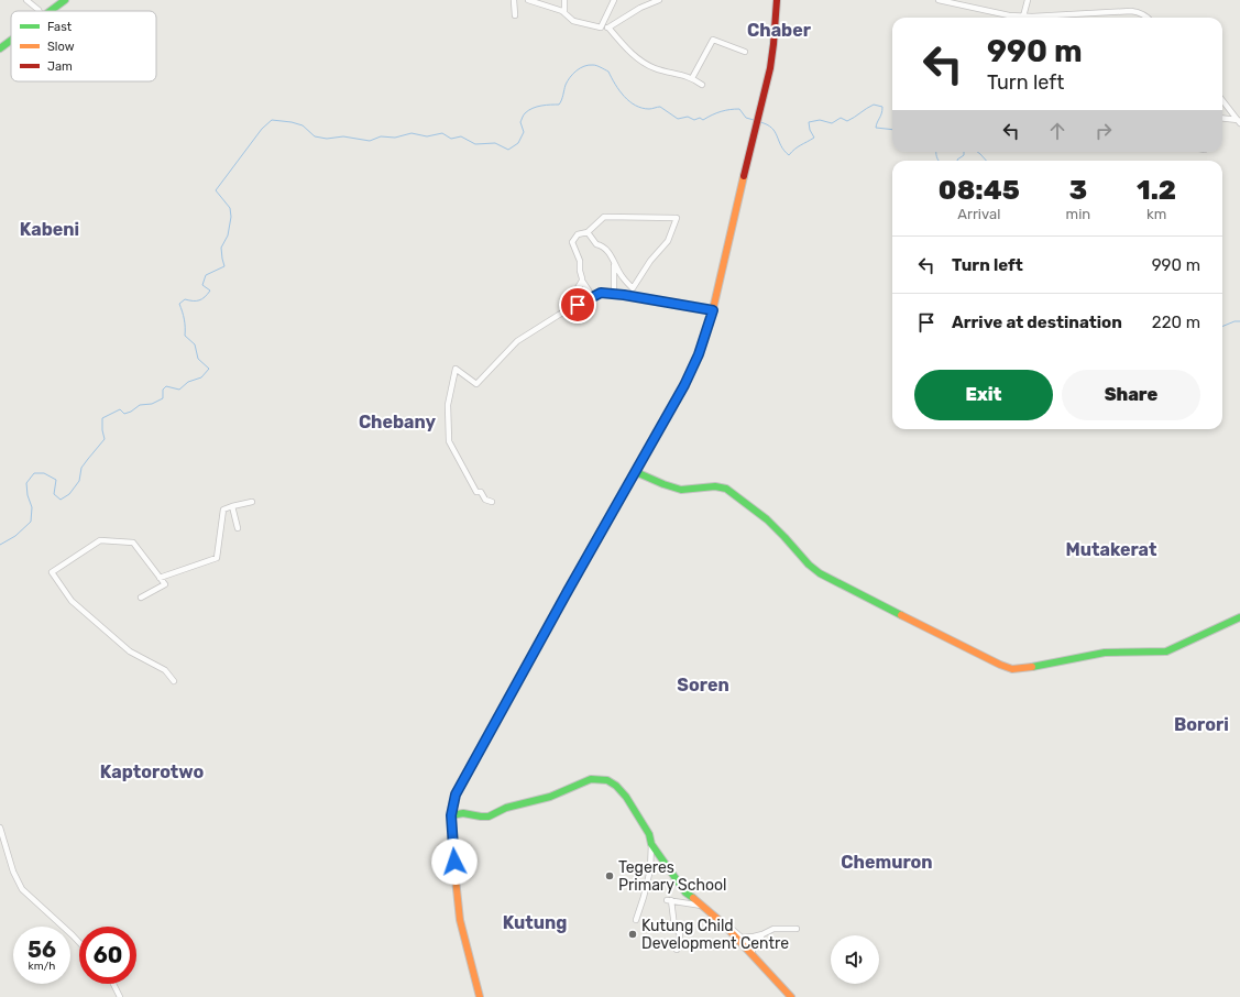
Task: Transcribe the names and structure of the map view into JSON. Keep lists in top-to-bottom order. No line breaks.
{"districts":["Chaber","Kabeni","Chebany","Mutakerat","Soren","Borori","Kaptorotwo","Chemuron","Kutung"],"places":["Tegeres Primary School","Kutung Child Development Centre"],"legend":["Fast","Slow","Jam"],"page":{"turn":["990 m","Turn left"],"eta":["08:45","Arrival","3","min","1.2","km"],"list":[{"name":"Turn left","value":"990 m"},{"name":"Arrive at destination","value":"220 m"}],"buttons":["Exit","Share"],"speed":"56 km/h","limit":"60"}}
